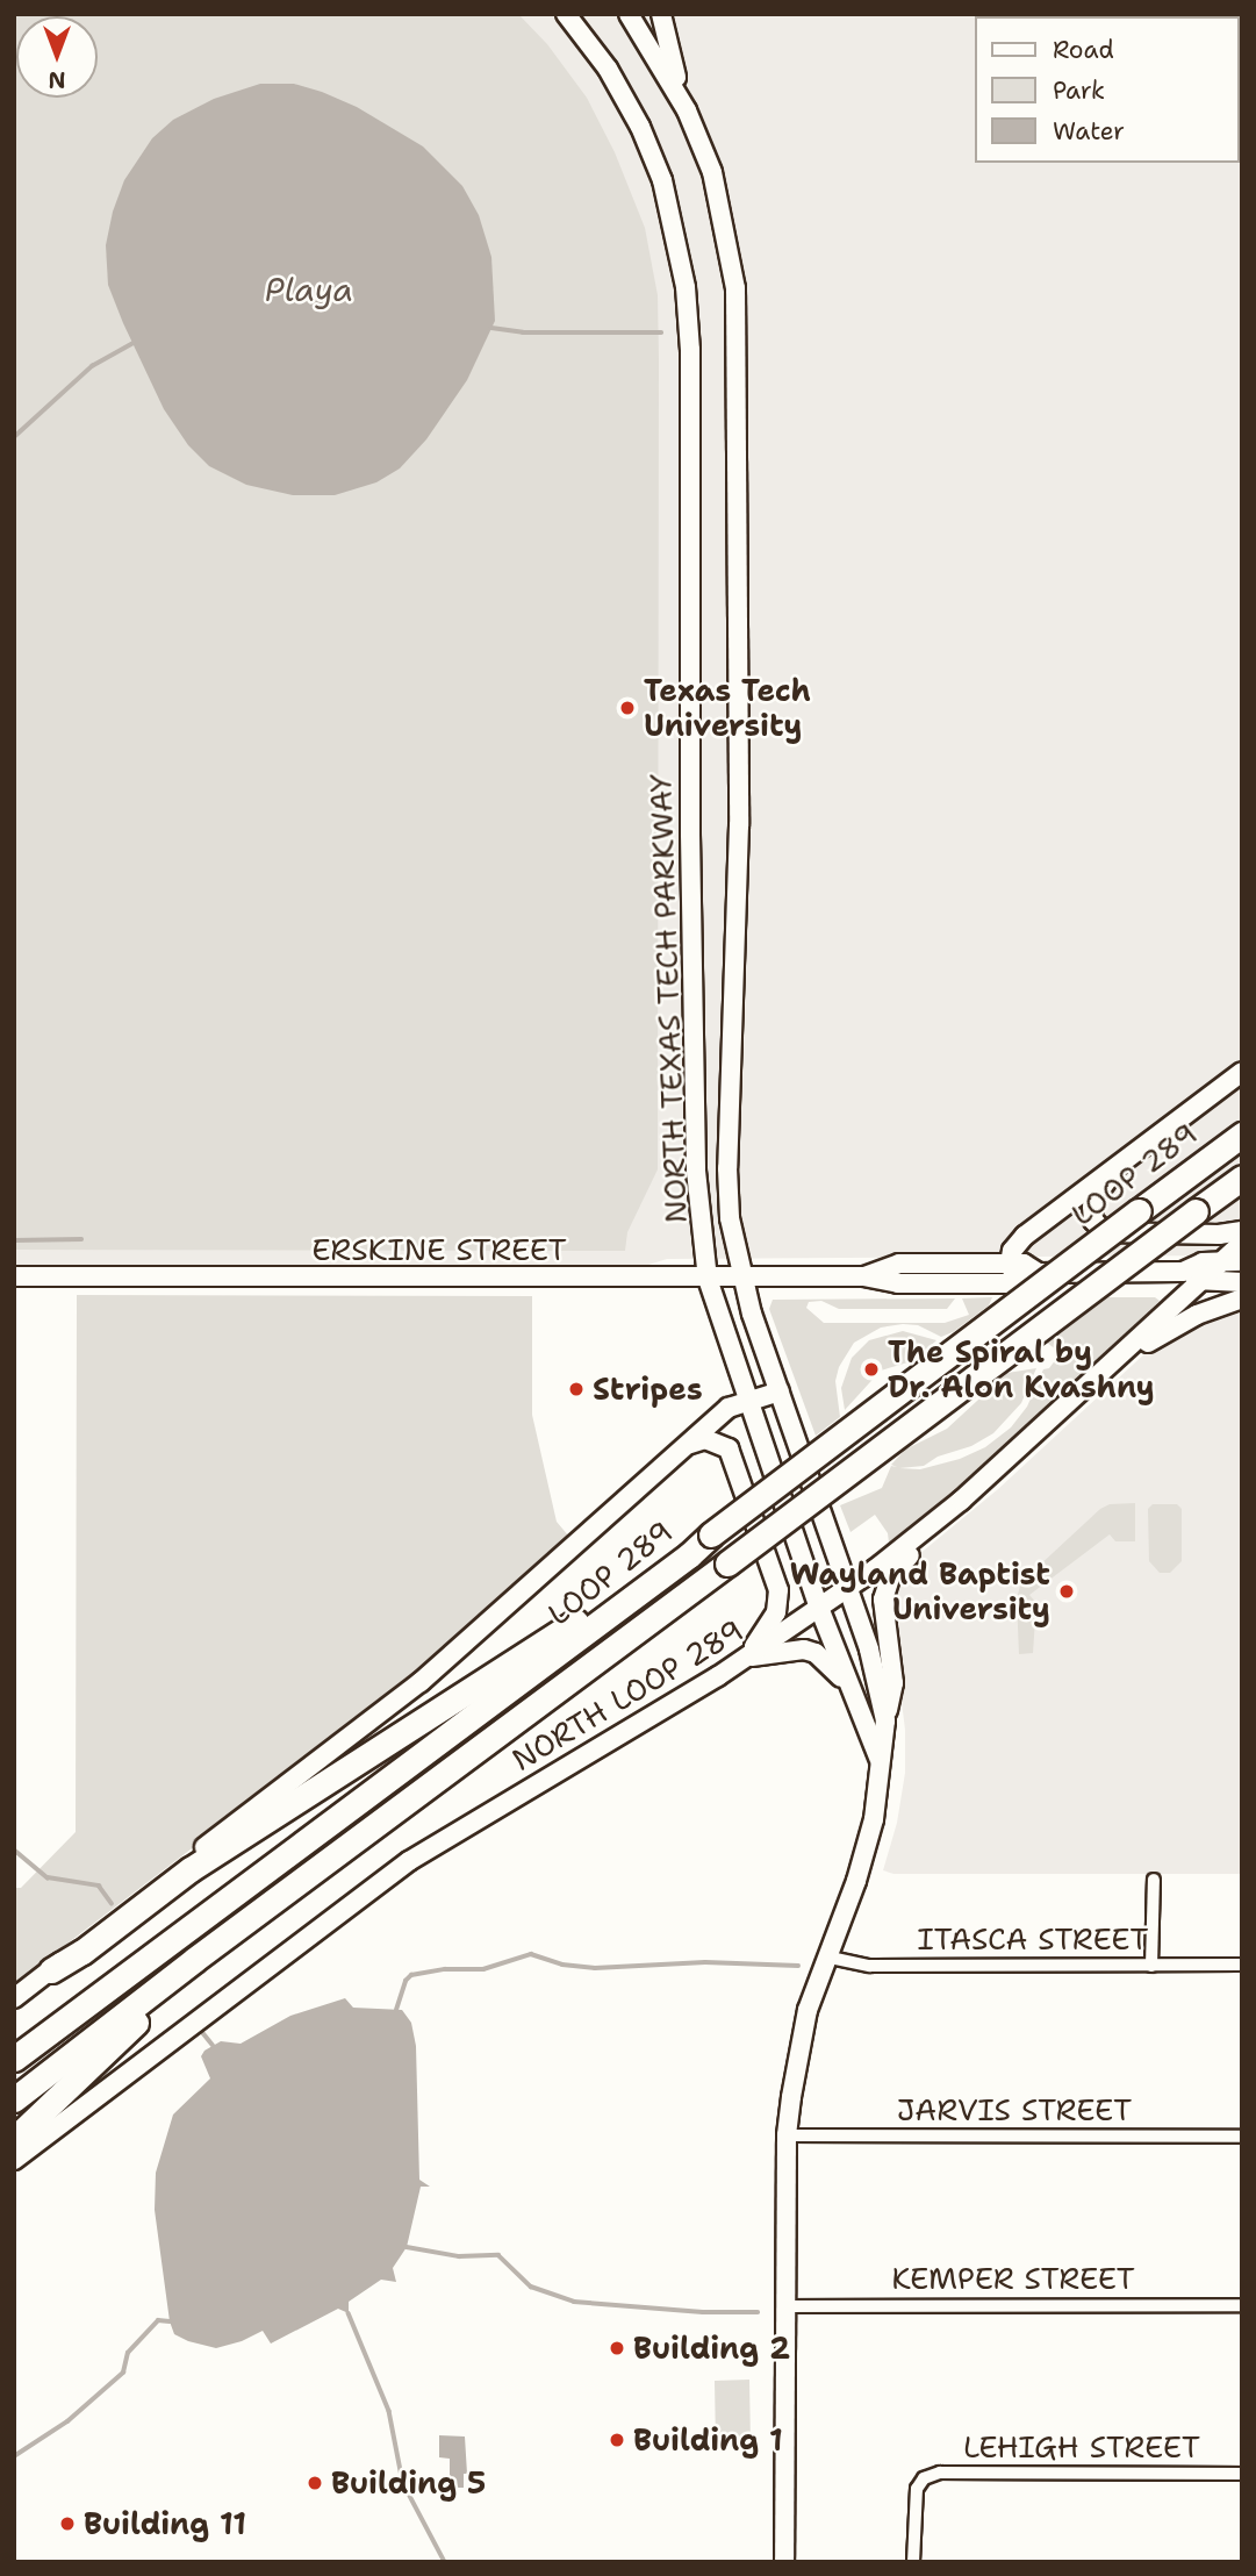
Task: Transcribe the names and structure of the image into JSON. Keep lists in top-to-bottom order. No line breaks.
{"streets":{"highway":["LOOP 289"],"main road":["NORTH TEXAS TECH PARKWAY","ERSKINE STREET","NORTH LOOP 289"],"street":["ITASCA STREET","JARVIS STREET","KEMPER STREET","LEHIGH STREET"]},"crossings":[["NORTH TEXAS TECH PARKWAY","ERSKINE STREET"],["NORTH TEXAS TECH PARKWAY","NORTH LOOP 289"],["ERSKINE STREET","NORTH LOOP 289"]],"water":["Playa"],"places":["Texas Tech University","The Spiral by Dr. Alon Kvashny","Stripes","Wayland Baptist University","Building 2","Building 1","Building 5","Building 11"],"legend":["Road","Park","Water"],"north":"bottom"}
